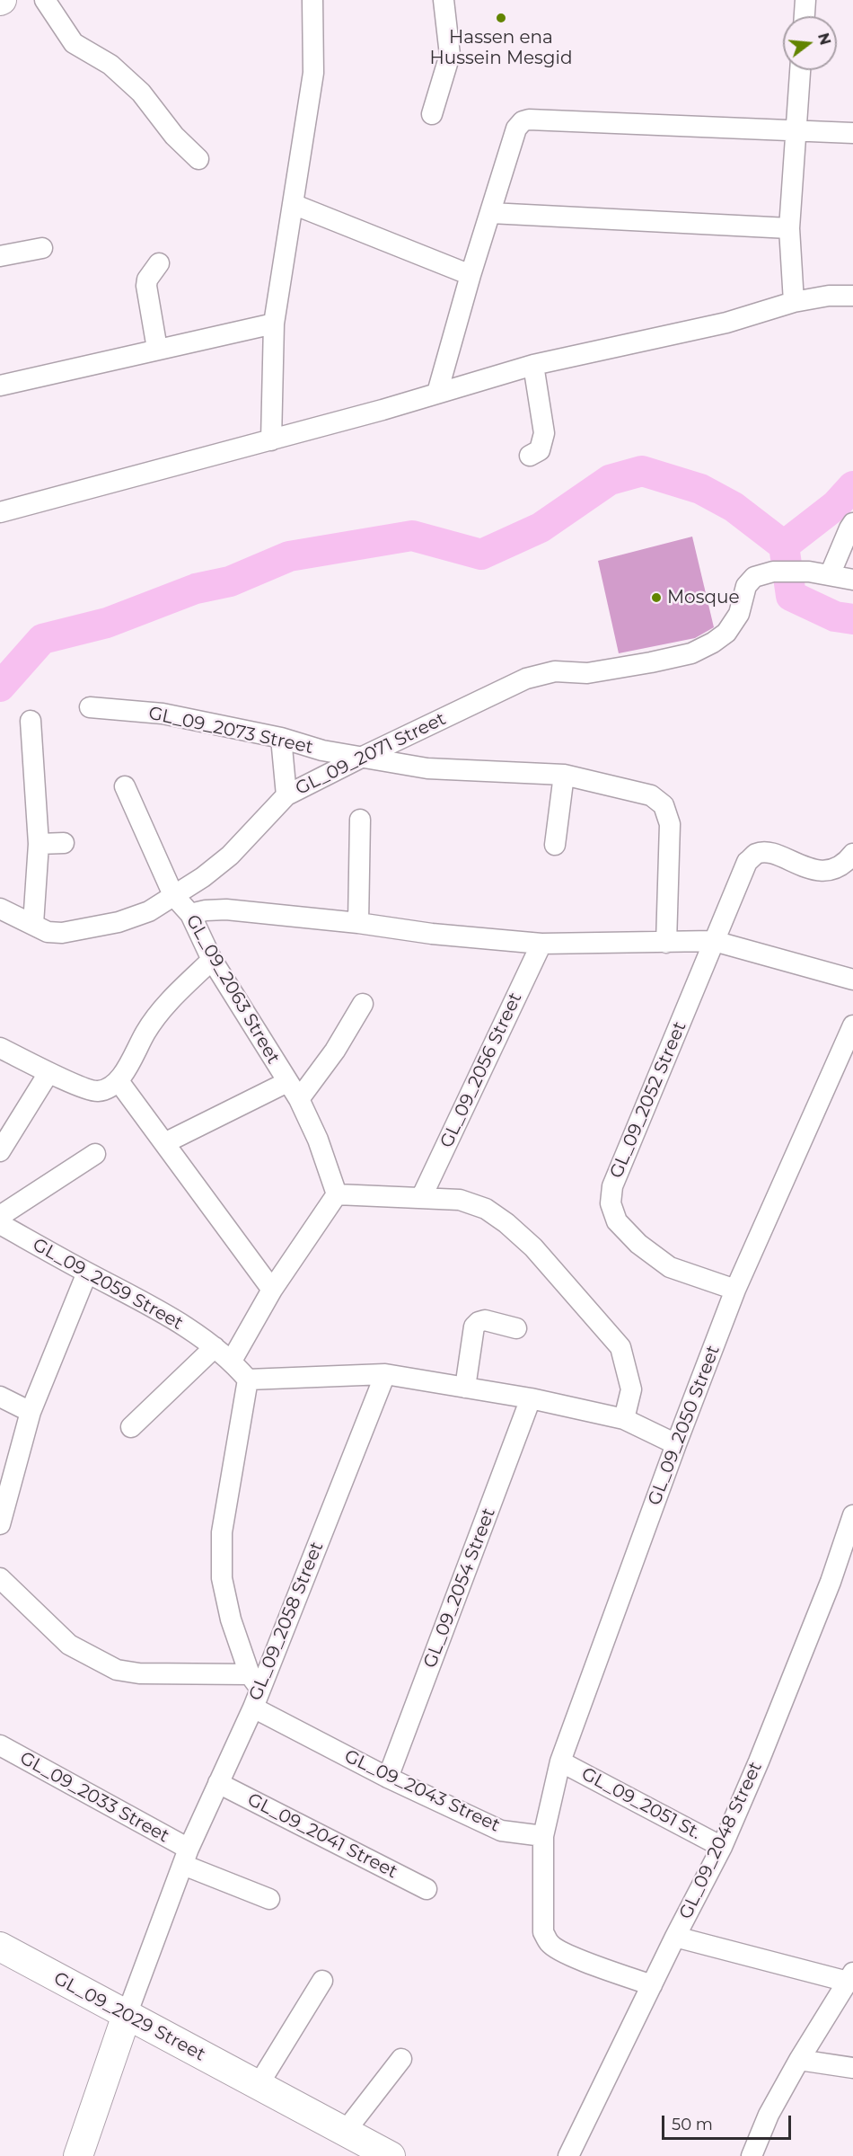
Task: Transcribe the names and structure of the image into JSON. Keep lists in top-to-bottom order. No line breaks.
{"streets":{"main road":["GL_09_2029 Street"],"street":["GL_09_2073 Street","GL_09_2071 Street","GL_09_2063 Street","GL_09_2056 Street","GL_09_2052 Street","GL_09_2059 Street","GL_09_2050 Street","GL_09_2054 Street","GL_09_2058 Street","GL_09_2043 Street","GL_09_2033 Street","GL_09_2051 St.","GL_09_2041 Street","GL_09_2048 Street"]},"crossings":[["GL_09_2073 Street","GL_09_2071 Street"],["GL_09_2071 Street","GL_09_2063 Street"],["GL_09_2052 Street","GL_09_2050 Street"],["GL_09_2050 Street","GL_09_2043 Street"],["GL_09_2050 Street","GL_09_2051 St."],["GL_09_2054 Street","GL_09_2043 Street"],["GL_09_2058 Street","GL_09_2043 Street"],["GL_09_2058 Street","GL_09_2033 Street"],["GL_09_2058 Street","GL_09_2041 Street"],["GL_09_2058 Street","GL_09_2029 Street"],["GL_09_2051 St.","GL_09_2048 Street"]],"places":["Hassen ena Hussein Mesgid","Mosque"],"scale_bar":"50 m","north":"right"}
